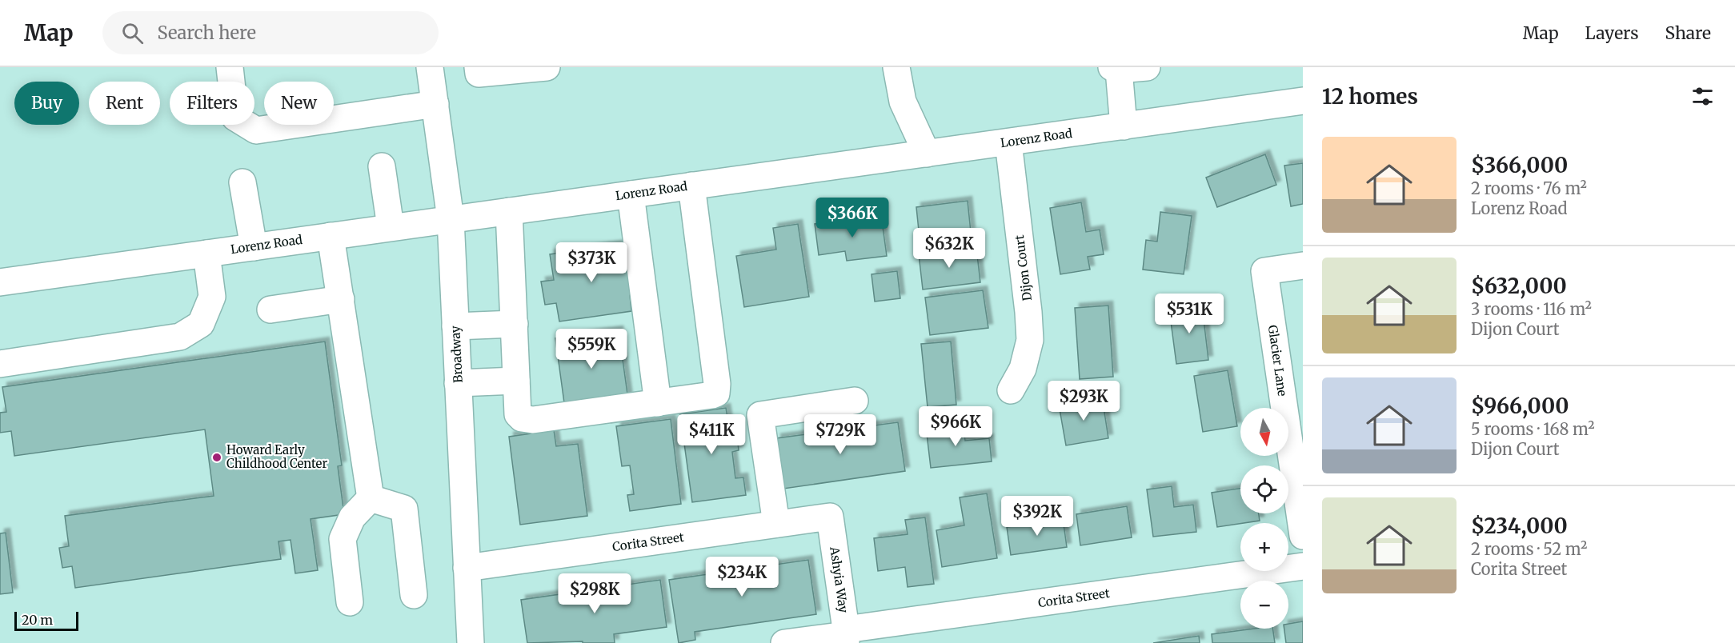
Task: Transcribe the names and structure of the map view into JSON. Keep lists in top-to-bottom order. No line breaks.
{"streets":{"street":["Lorenz Road","Dijon Court","Broadway","Glacier Lane","Corita Street","Ashyia Way"]},"crossings":[["Lorenz Road","Dijon Court"],["Lorenz Road","Broadway"],["Broadway","Corita Street"],["Corita Street","Ashyia Way"]],"places":["Howard Early Childhood Center"],"scale_bar":"20 m","north":"bottom","page":{"header":"Map","search":"Search here","nav":["Map","Layers","Share"],"heading":"12 homes","chip":["Buy","Rent","Filters","New"],"list":[{"name":"$366,000","note":"2 rooms · 76 m² · Lorenz Road"},{"name":"$632,000","note":"3 rooms · 116 m² · Dijon Court"},{"name":"$966,000","note":"5 rooms · 168 m² · Dijon Court"},{"name":"$234,000","note":"2 rooms · 52 m² · Corita Street"}],"price":["$366K","$632K","$373K","$531K","$559K","$293K","$966K","$411K","$729K","$392K","$234K","$298K"],"map_buttons":["+","−"],"scale":"20 m"}}
